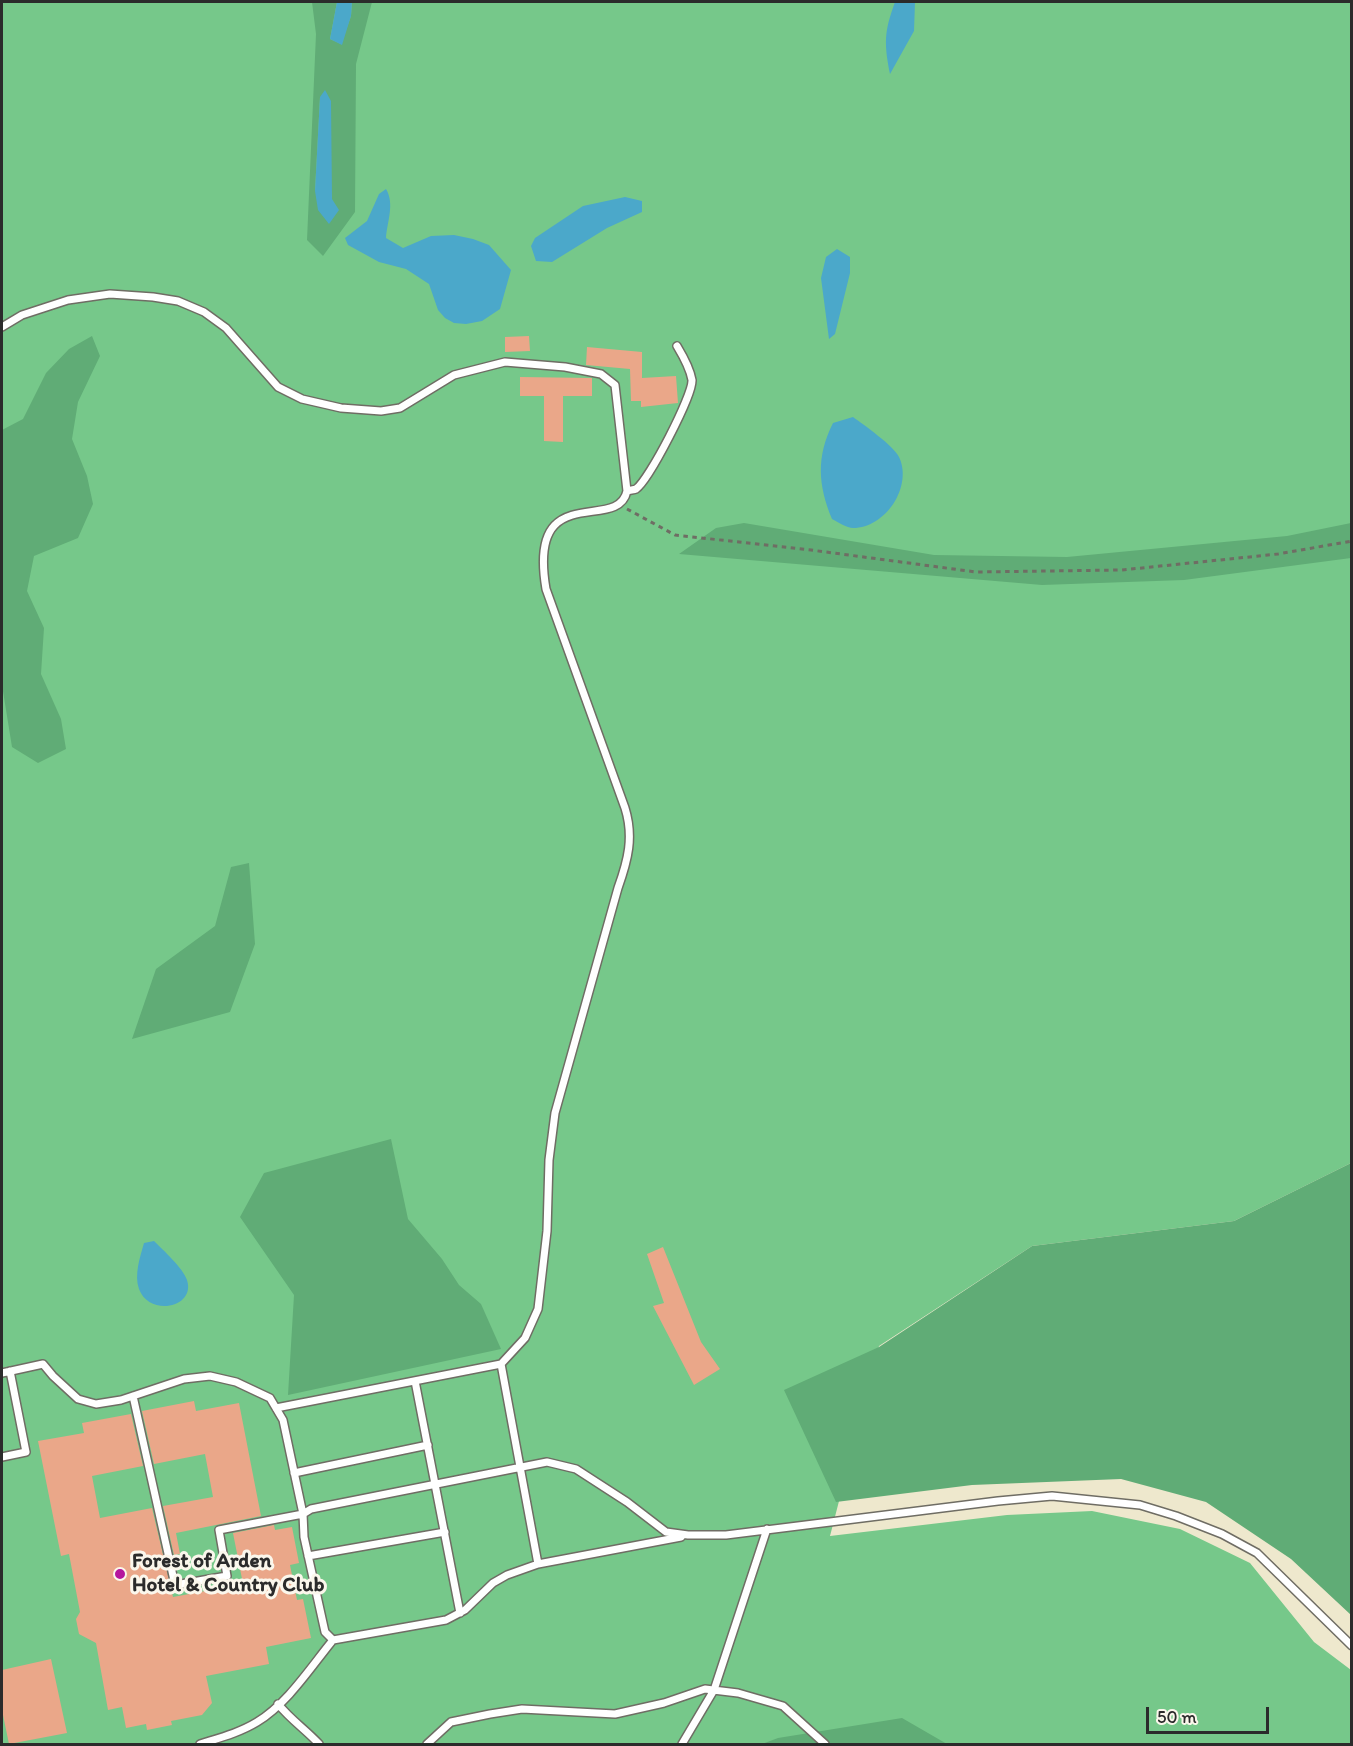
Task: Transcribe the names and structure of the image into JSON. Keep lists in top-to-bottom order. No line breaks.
{"places":["Forest of Arden Hotel & Country Club"],"scale_bar":"50 m"}
